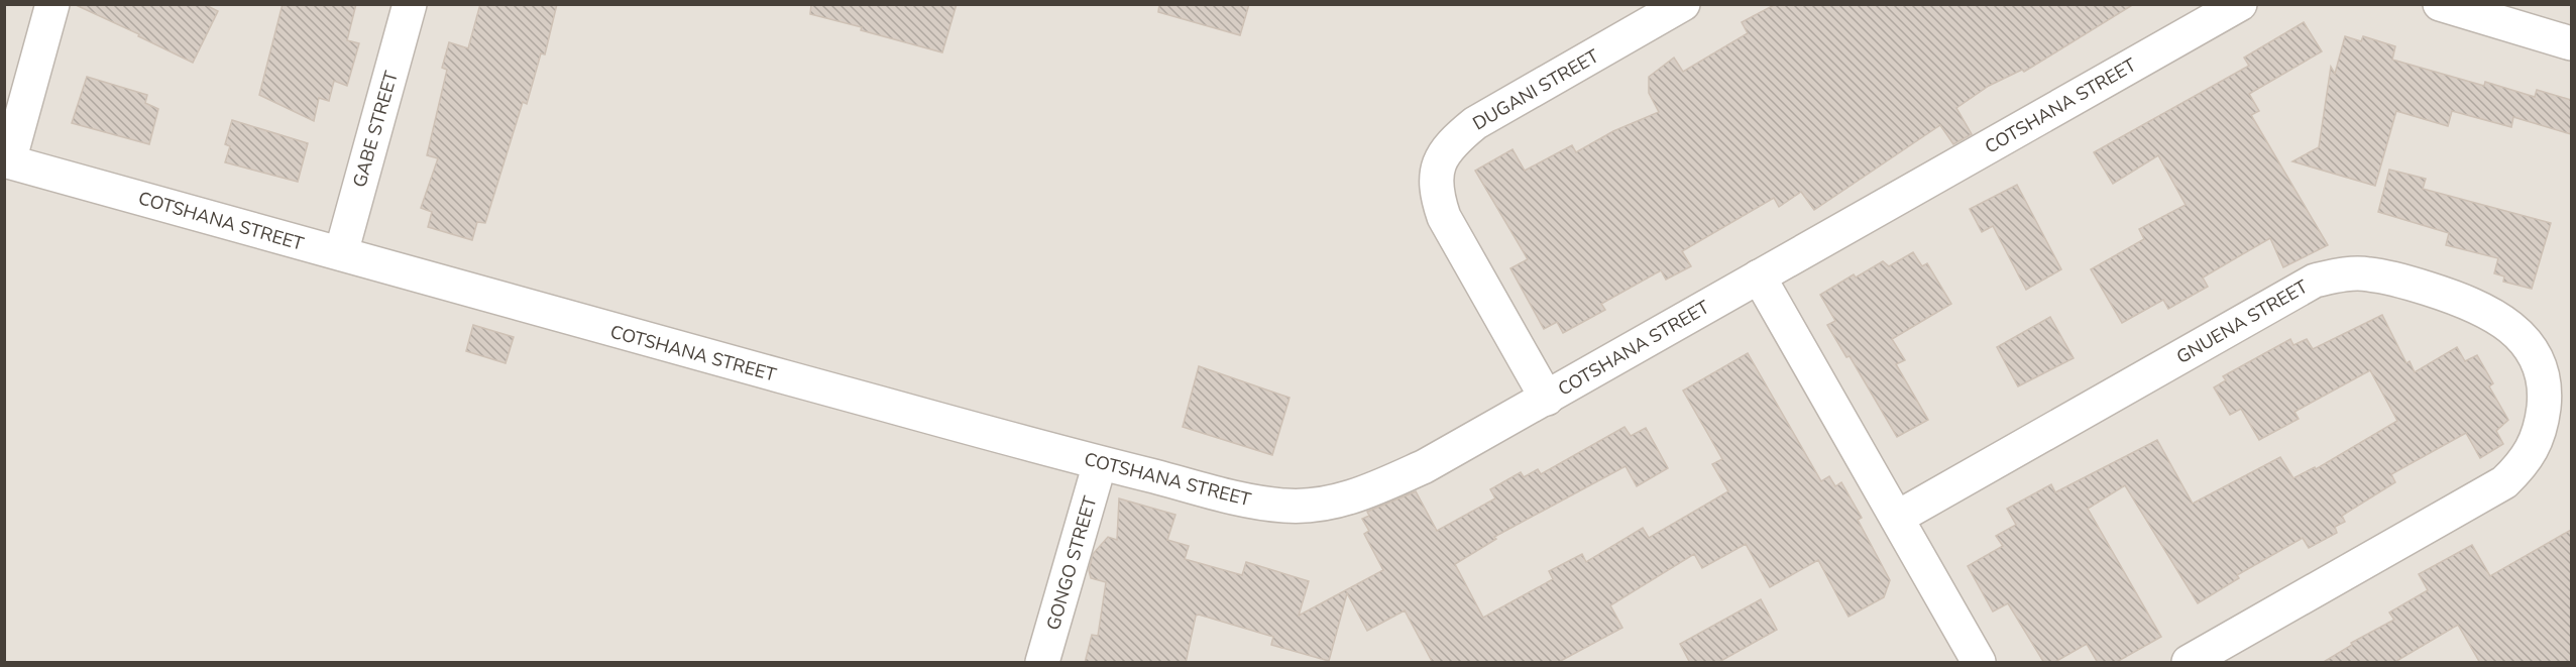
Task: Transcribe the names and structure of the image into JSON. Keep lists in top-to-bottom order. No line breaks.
{"streets":{"street":["DUGANI STREET","COTSHANA STREET","GABE STREET","GNUENA STREET","GONGO STREET"]},"crossings":[["DUGANI STREET","COTSHANA STREET"],["COTSHANA STREET","GABE STREET"],["COTSHANA STREET","GONGO STREET"]]}
